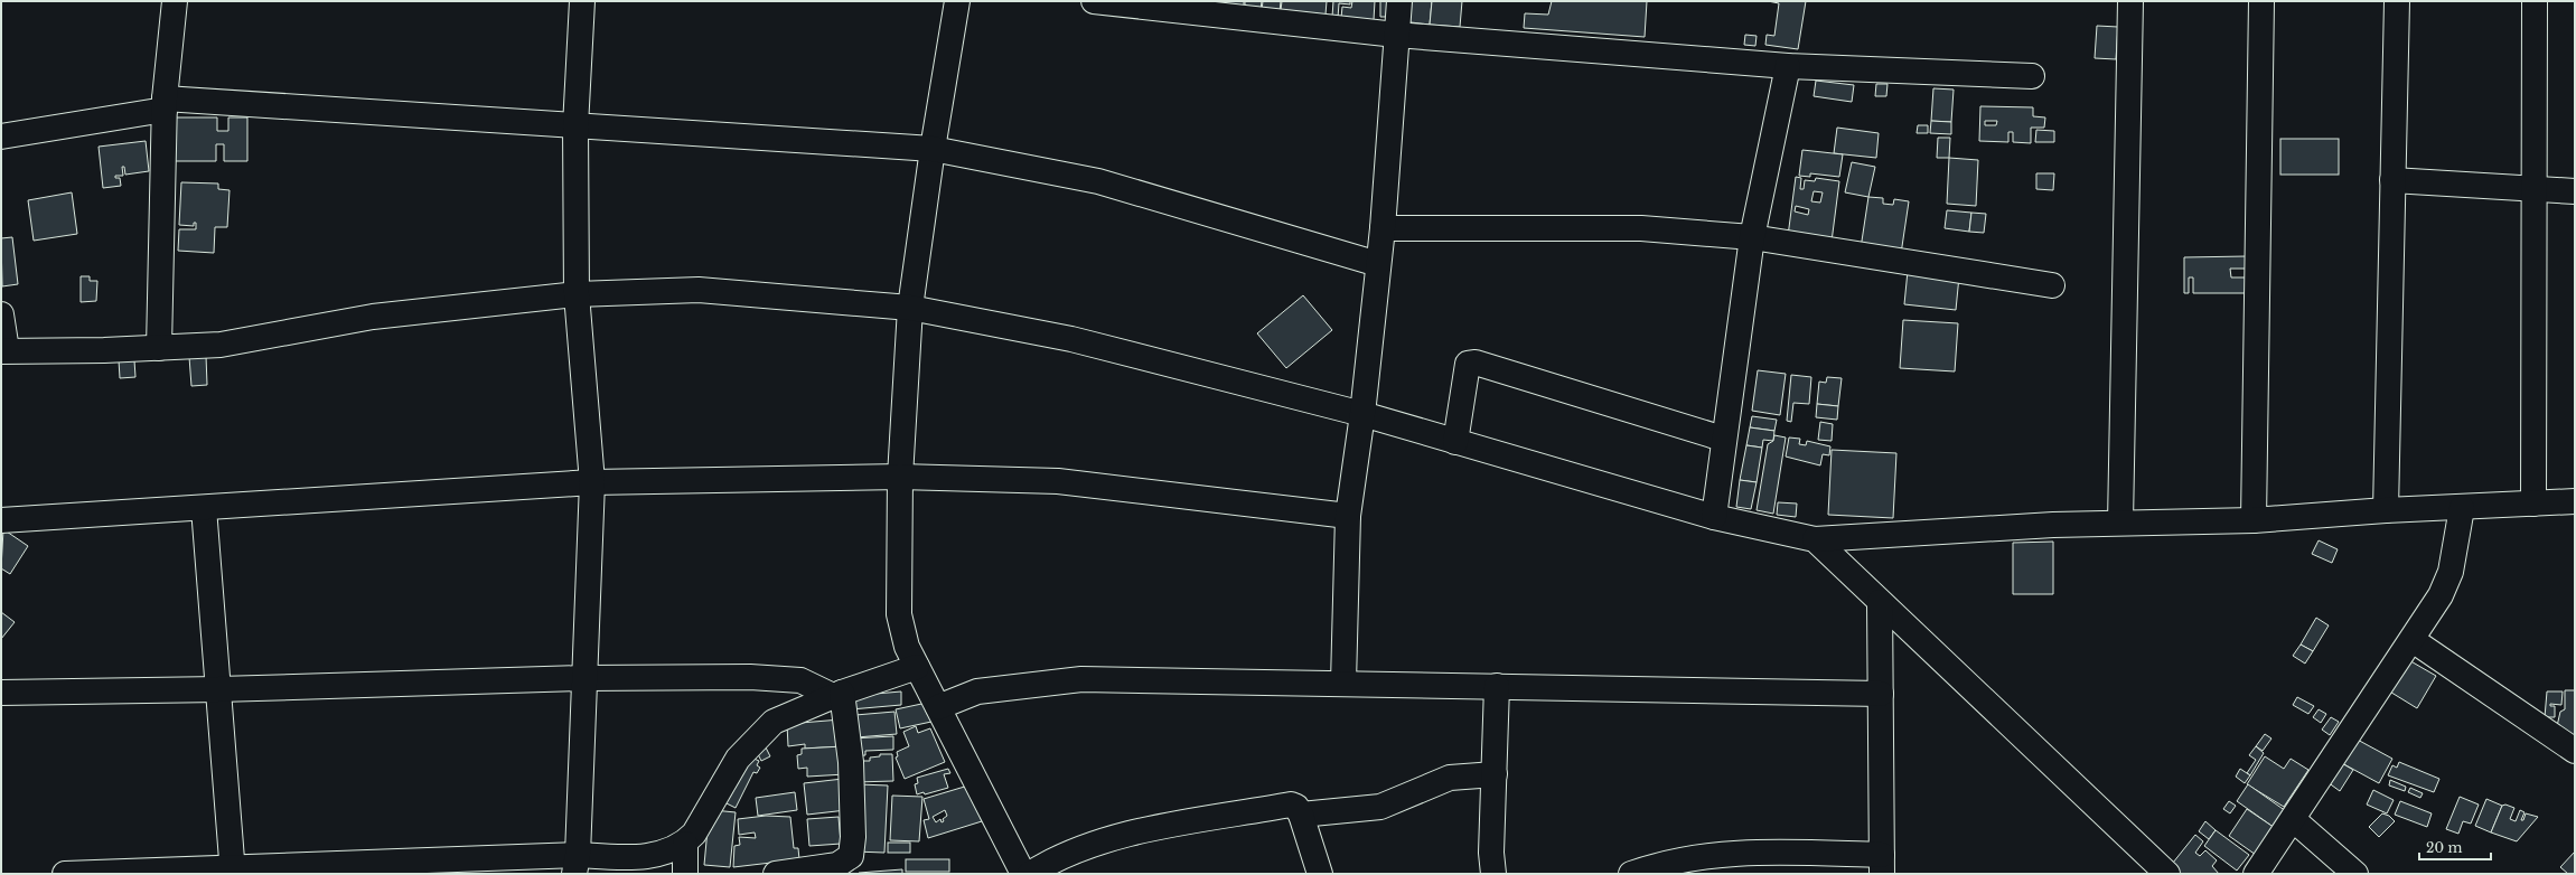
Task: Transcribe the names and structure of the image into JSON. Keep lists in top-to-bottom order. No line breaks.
{"scale_bar":"20 m"}
